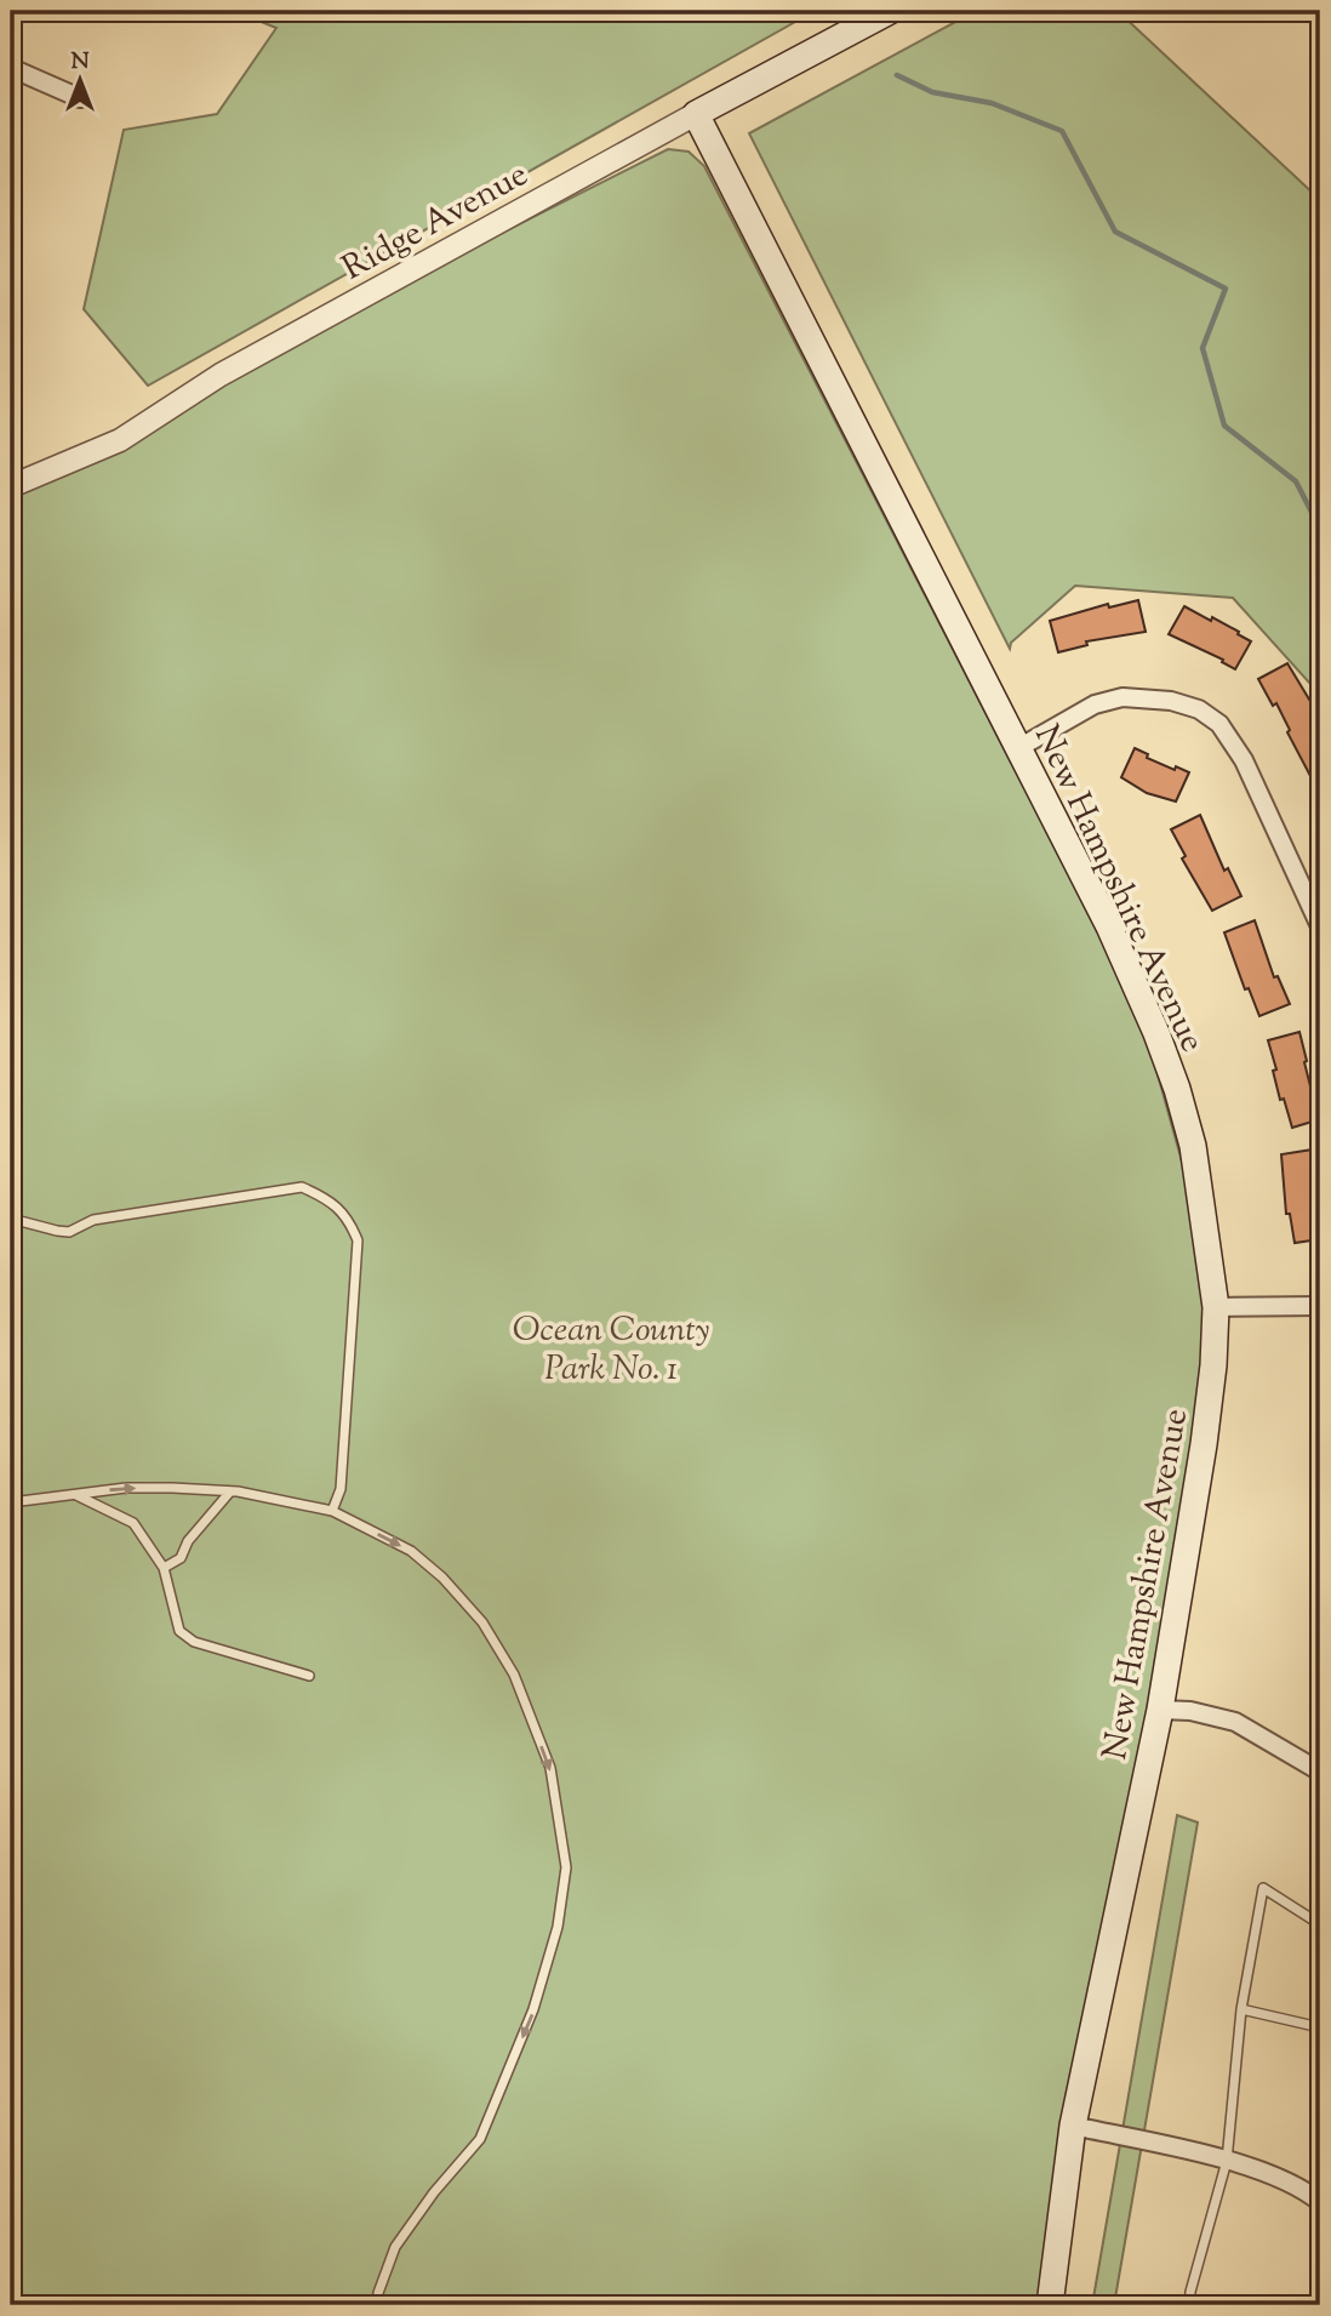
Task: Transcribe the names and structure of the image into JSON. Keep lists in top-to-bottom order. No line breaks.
{"streets":{"main road":["Ridge Avenue","New Hampshire Avenue"]},"crossings":[["Ridge Avenue","New Hampshire Avenue"]],"parks":["Ocean County Park No. 1"],"north":"top"}
